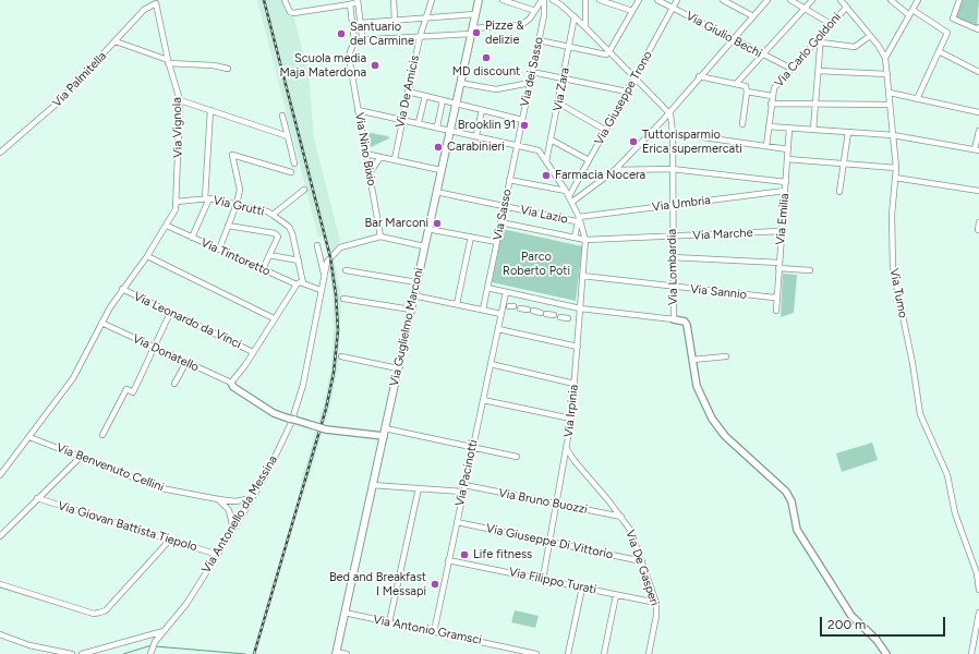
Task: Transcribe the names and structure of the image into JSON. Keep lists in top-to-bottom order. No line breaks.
{"streets":{"main road":["Via Guglielmo Marconi"],"street":["Via Giulio Bechi","Via Carlo Goldoni","Via dei Sasso","Via Palmitella","Via Zara","Via De Amicis","Via Giuseppe Trono","Via Vignola","Via Nino Bixio","Via Umbria","Via Grutti","Via Sasso","Via Lazio","Via Emilia","Via Marche","Via Tintoretto","Via Lombardia","Via Sannio","Via Tumo","Via Leonardo da Vinci","Via Donatello","Via Irpinia","Via Benvenuto Cellini","Via Pacinotti","Via Bruno Buozzi","Via Antonello da Messina","Via Giovan Battista Tiepolo","Via Giuseppe Di Vittorio","Via De Gasperi","Via Filippo Turati","Via Antonio Gramsci"]},"crossings":[["Via Giulio Bechi","Via Carlo Goldoni"],["Via Giulio Bechi","Via Giuseppe Trono"],["Via Carlo Goldoni","Via Tumo"],["Via dei Sasso","Via Sasso"],["Via Palmitella","Via Vignola"],["Via Vignola","Via Grutti"],["Via Vignola","Via Tintoretto"],["Via Vignola","Via Leonardo da Vinci"],["Via Vignola","Via Donatello"],["Via Vignola","Via Benvenuto Cellini"],["Via Nino Bixio","Via Antonello da Messina"],["Via Umbria","Via Lazio"],["Via Umbria","Via Emilia"],["Via Umbria","Via Lombardia"],["Via Sasso","Via Lazio"],["Via Sasso","Via Marche"],["Via Lazio","Via Guglielmo Marconi"],["Via Emilia","Via Marche"],["Via Emilia","Via Sannio"],["Via Marche","Via Lombardia"],["Via Marche","Via Irpinia"],["Via Lombardia","Via Sannio"],["Via Sannio","Via Irpinia"],["Via Guglielmo Marconi","Via Antonio Gramsci"],["Via Irpinia","Via Bruno Buozzi"],["Via Irpinia","Via Giuseppe Di Vittorio"],["Via Irpinia","Via De Gasperi"],["Via Irpinia","Via Filippo Turati"],["Via Benvenuto Cellini","Via Antonello da Messina"],["Via Pacinotti","Via Bruno Buozzi"],["Via Pacinotti","Via Giuseppe Di Vittorio"],["Via Pacinotti","Via Filippo Turati"],["Via Pacinotti","Via Antonio Gramsci"],["Via Bruno Buozzi","Via De Gasperi"],["Via Antonello da Messina","Via Giovan Battista Tiepolo"],["Via Giuseppe Di Vittorio","Via De Gasperi"],["Via De Gasperi","Via Filippo Turati"]],"parks":["Parco Roberto Potì"],"places":["Pizze & delizie","Santuario del Carmine","MD discount","Scuola media Maja Materdona","Brooklin 91","Tuttorisparmio Erica supermercati","Carabinieri","Farmacia Nocera","Bar Marconi","Life fitness","Bed and Breakfast I Messapi"],"scale_bar":"200 m"}
